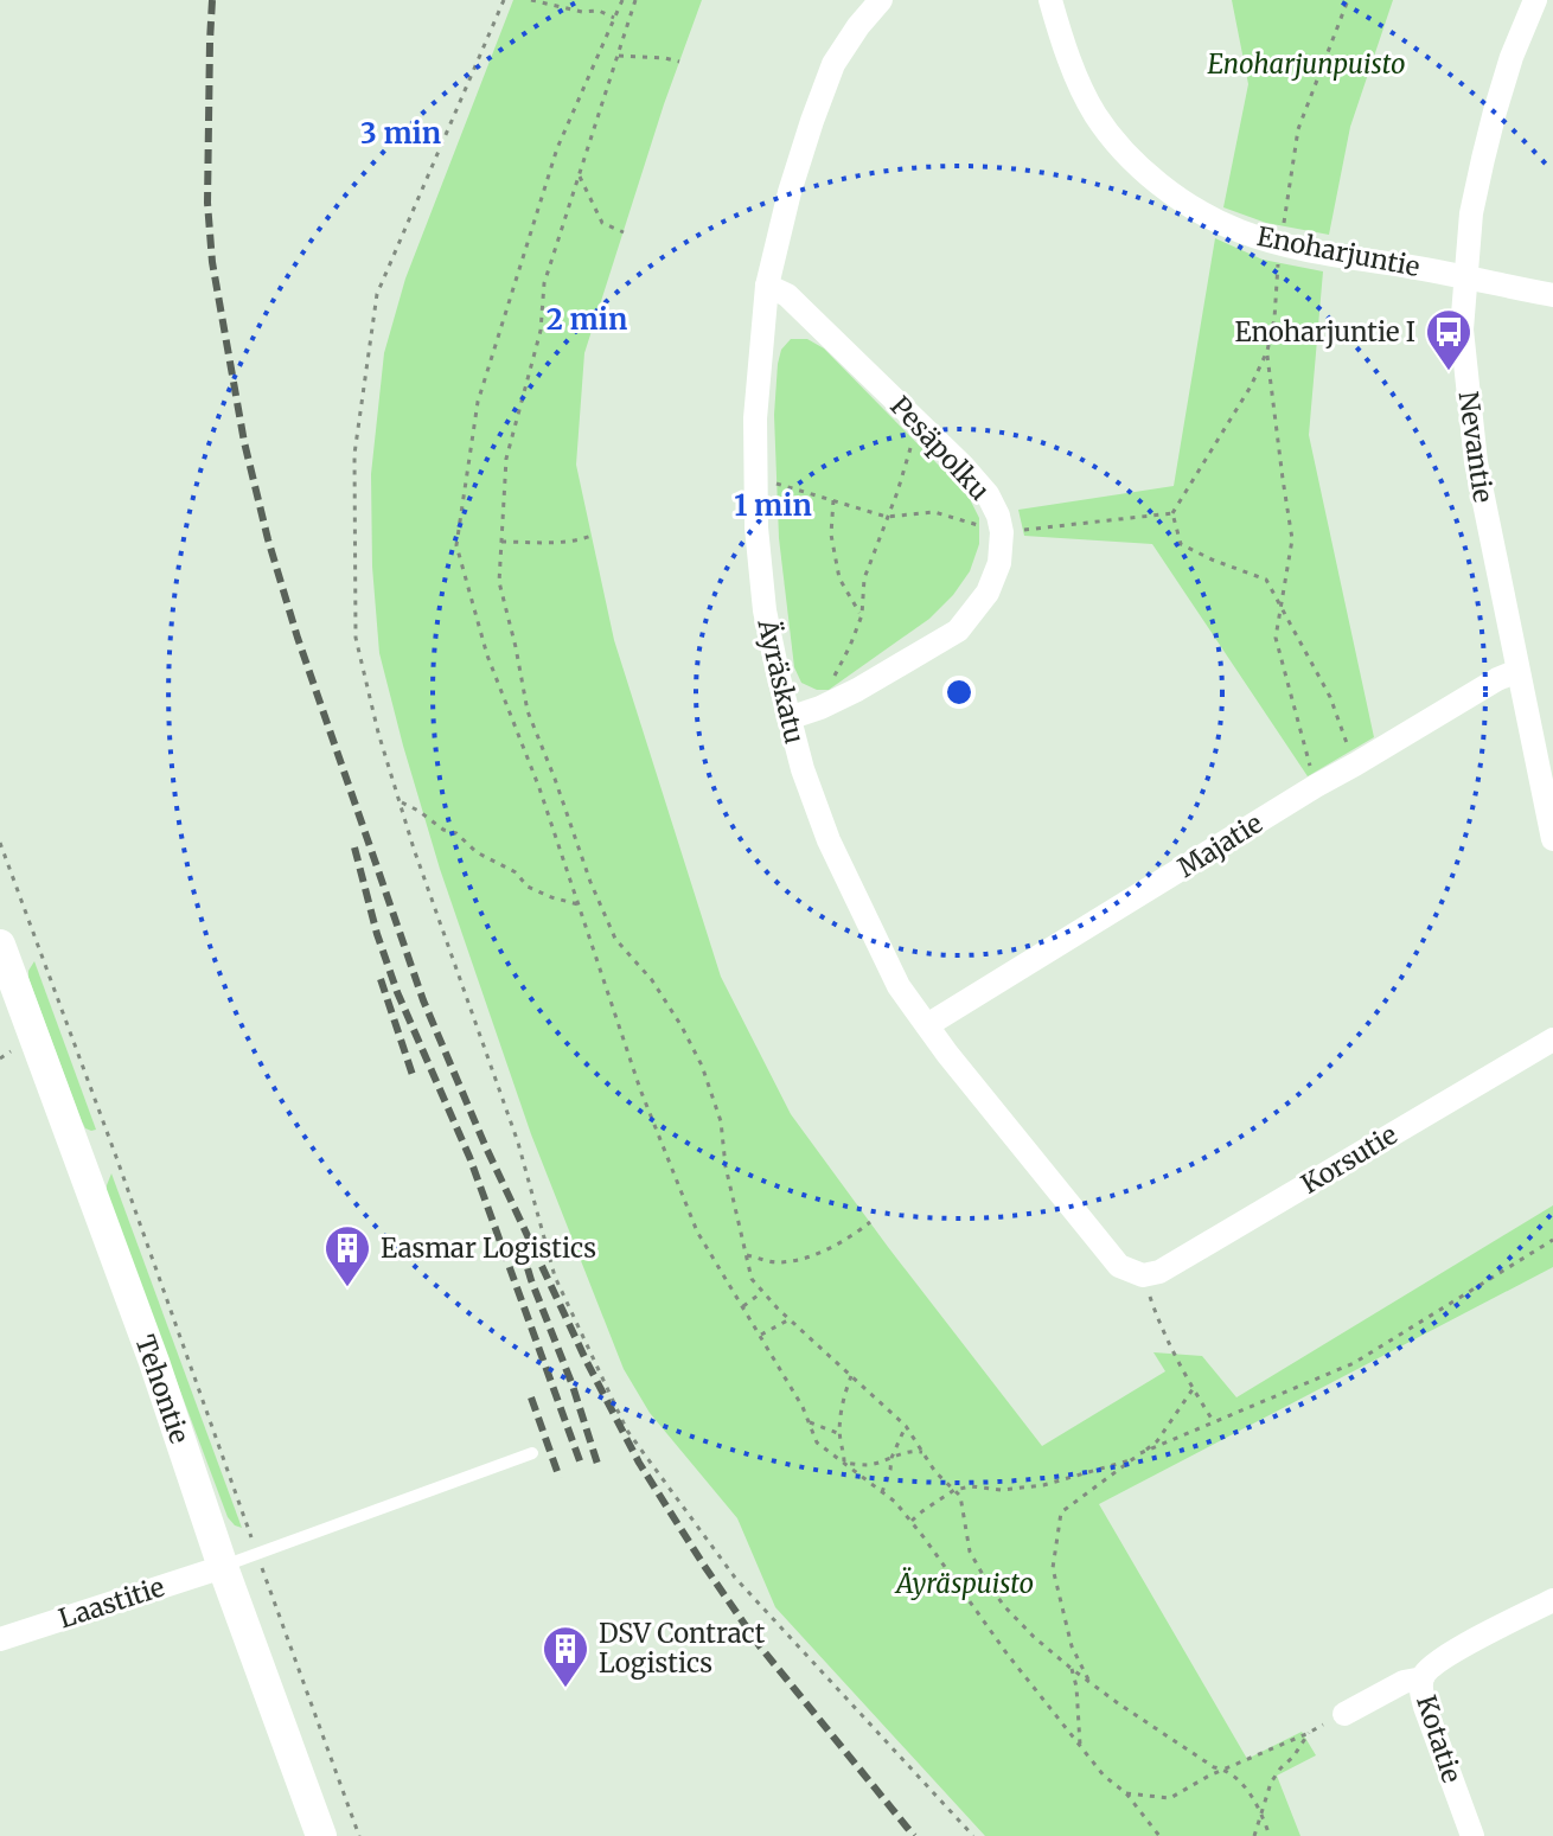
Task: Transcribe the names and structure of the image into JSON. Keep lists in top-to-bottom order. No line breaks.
{"streets":{"street":["Enoharjuntie","Nevantie","Pesäpolku","Äyräskatu","Majatie","Korsutie","Tehontie","Laastitie","Kotatie"]},"crossings":[["Enoharjuntie","Nevantie"],["Nevantie","Majatie"],["Pesäpolku","Äyräskatu"],["Äyräskatu","Majatie"],["Äyräskatu","Korsutie"],["Tehontie","Laastitie"]],"parks":["Enoharjunpuisto","Äyräspuisto"],"places":{"bus stop":["Enoharjuntie I"],"building":["Easmar Logistics","DSV Contract Logistics"]},"rings":["3 min","2 min","1 min"]}
